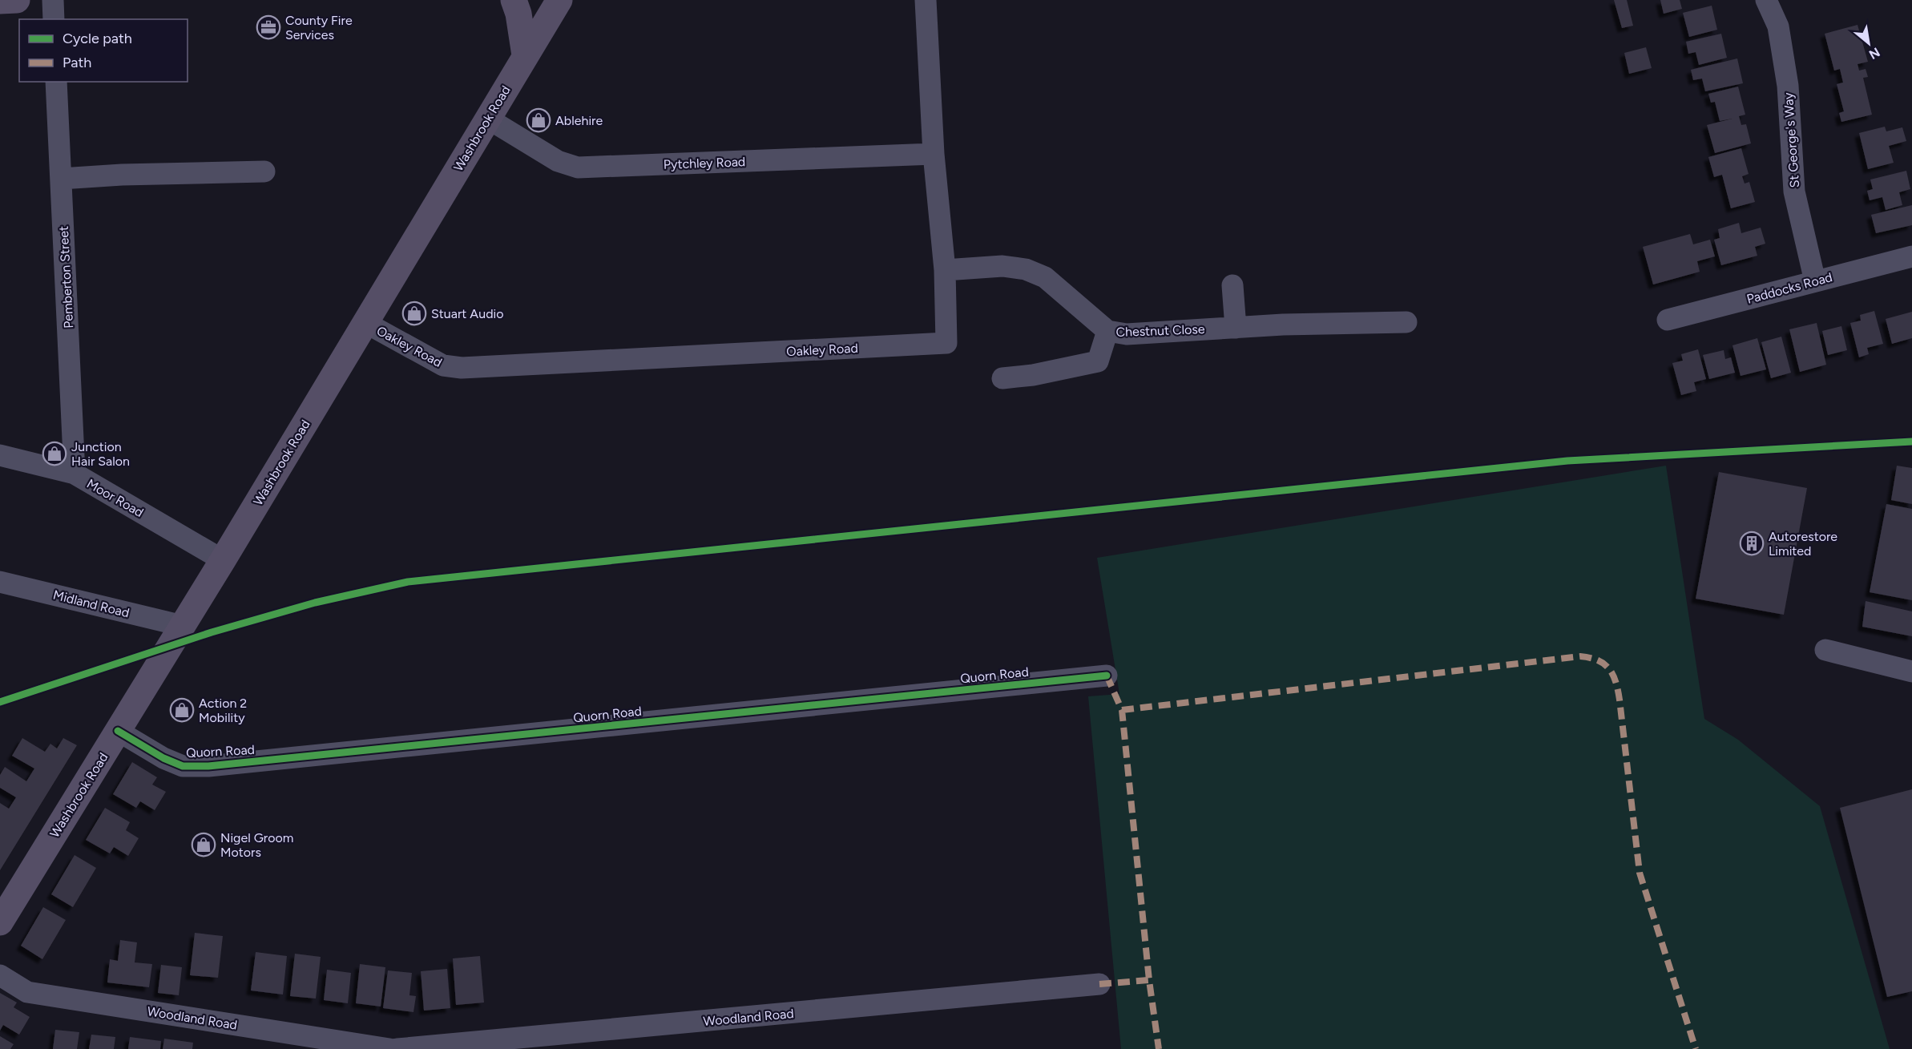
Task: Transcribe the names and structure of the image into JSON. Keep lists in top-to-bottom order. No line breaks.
{"streets":{"main road":["Washbrook Road"],"street":["St George's Way","Pytchley Road","Pemberton Street","Paddocks Road","Chestnut Close","Oakley Road","Moor Road","Midland Road","Quorn Road","Woodland Road"]},"crossings":[["Washbrook Road","Pytchley Road"],["Washbrook Road","Oakley Road"],["Washbrook Road","Moor Road"],["Washbrook Road","Midland Road"],["Washbrook Road","Quorn Road"],["St George's Way","Paddocks Road"],["Pytchley Road","Oakley Road"],["Pemberton Street","Moor Road"],["Chestnut Close","Oakley Road"]],"places":{"office":["County Fire Services"],"shop":["Ablehire","Stuart Audio","Junction Hair Salon","Action 2 Mobility","Nigel Groom Motors"],"building":["Autorestore Limited"]},"legend":["Cycle path","Path"],"north":"bottom right"}
